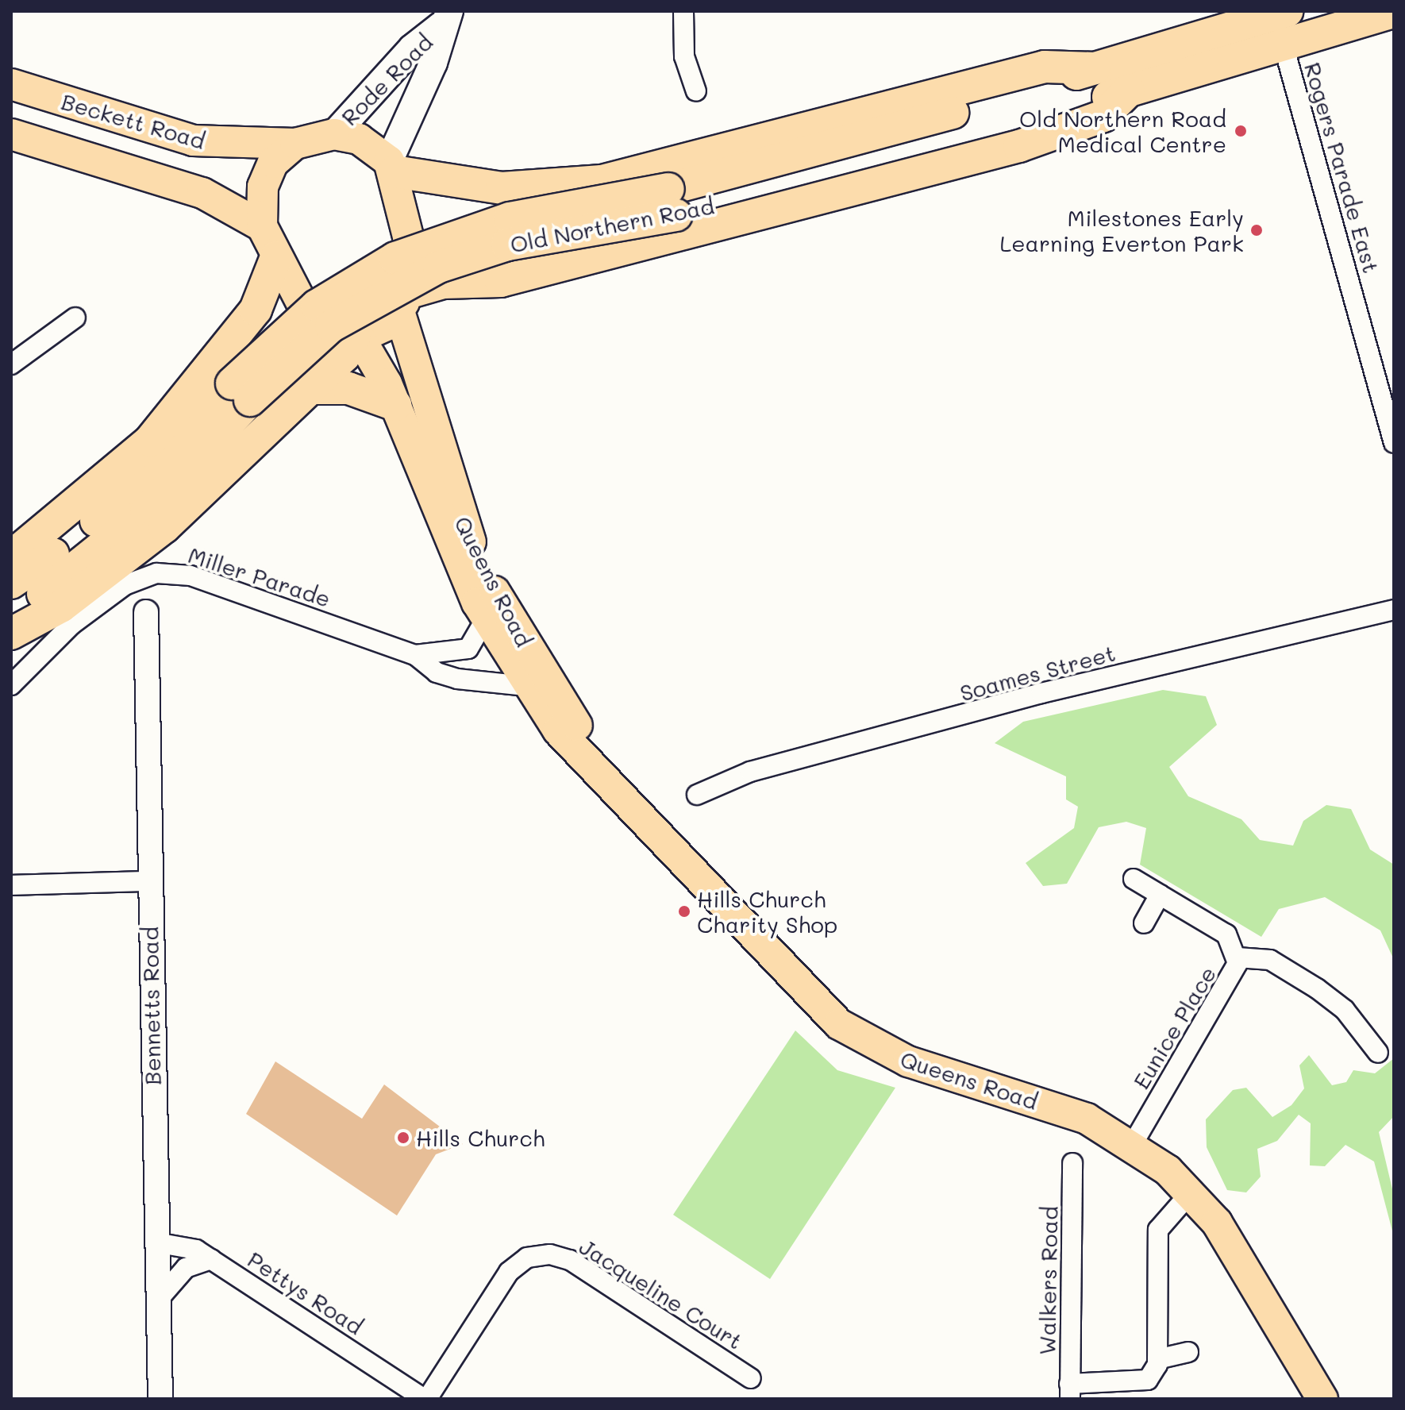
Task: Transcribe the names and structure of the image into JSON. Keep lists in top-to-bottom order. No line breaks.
{"streets":{"highway":["Old Northern Road"],"main road":["Rode Road","Beckett Road","Queens Road"],"street":["Rogers Parade East","Miller Parade","Soames Street","Bennetts Road","Eunice Place","Walkers Road","Pettys Road","Jacqueline Court"]},"crossings":[["Rode Road","Beckett Road"],["Rode Road","Queens Road"],["Beckett Road","Queens Road"],["Rogers Parade East","Old Northern Road"],["Miller Parade","Queens Road"],["Queens Road","Eunice Place"],["Bennetts Road","Pettys Road"],["Pettys Road","Jacqueline Court"]],"places":["Old Northern Road Medical Centre","Milestones Early Learning Everton Park","Hills Church Charity Shop","Hills Church"]}
